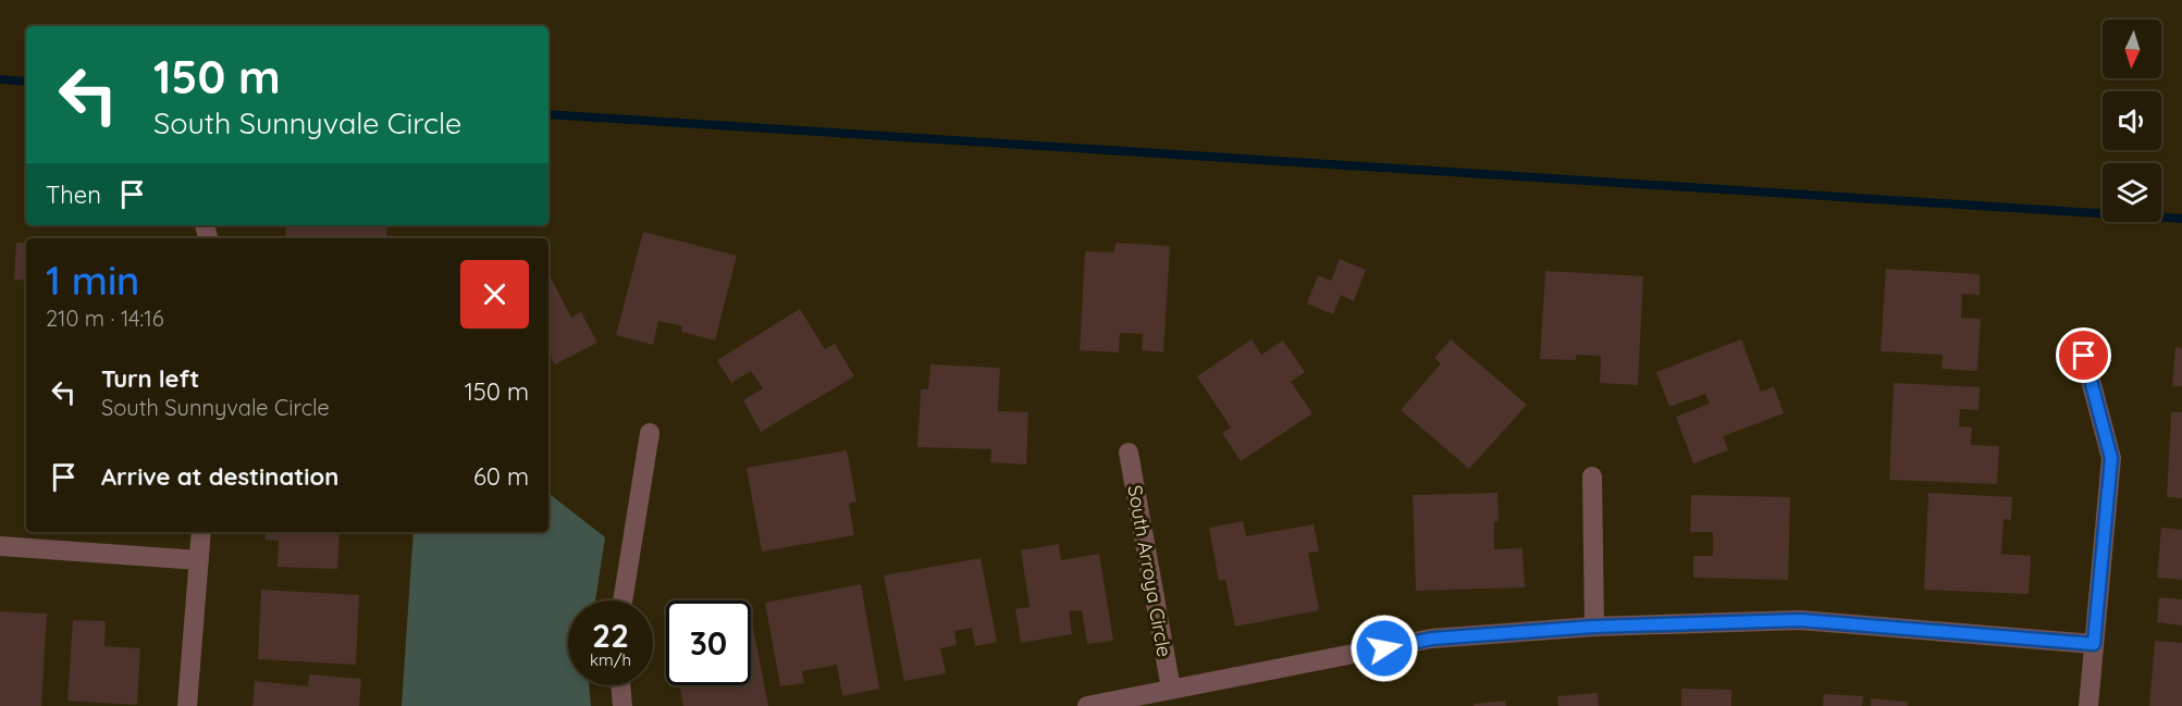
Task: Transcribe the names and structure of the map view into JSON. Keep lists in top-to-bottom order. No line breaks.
{"streets":{"street":["South Arroya Circle"]},"north":"bottom","page":{"turn":["150 m","South Sunnyvale Circle"],"then":"Then","heading":["1 min","210 m · 14:16"],"list":[{"name":"Turn left","note":"South Sunnyvale Circle","value":"150 m"},{"name":"Arrive at destination","value":"60 m"}],"speed":"22 km/h","limit":"30"}}
